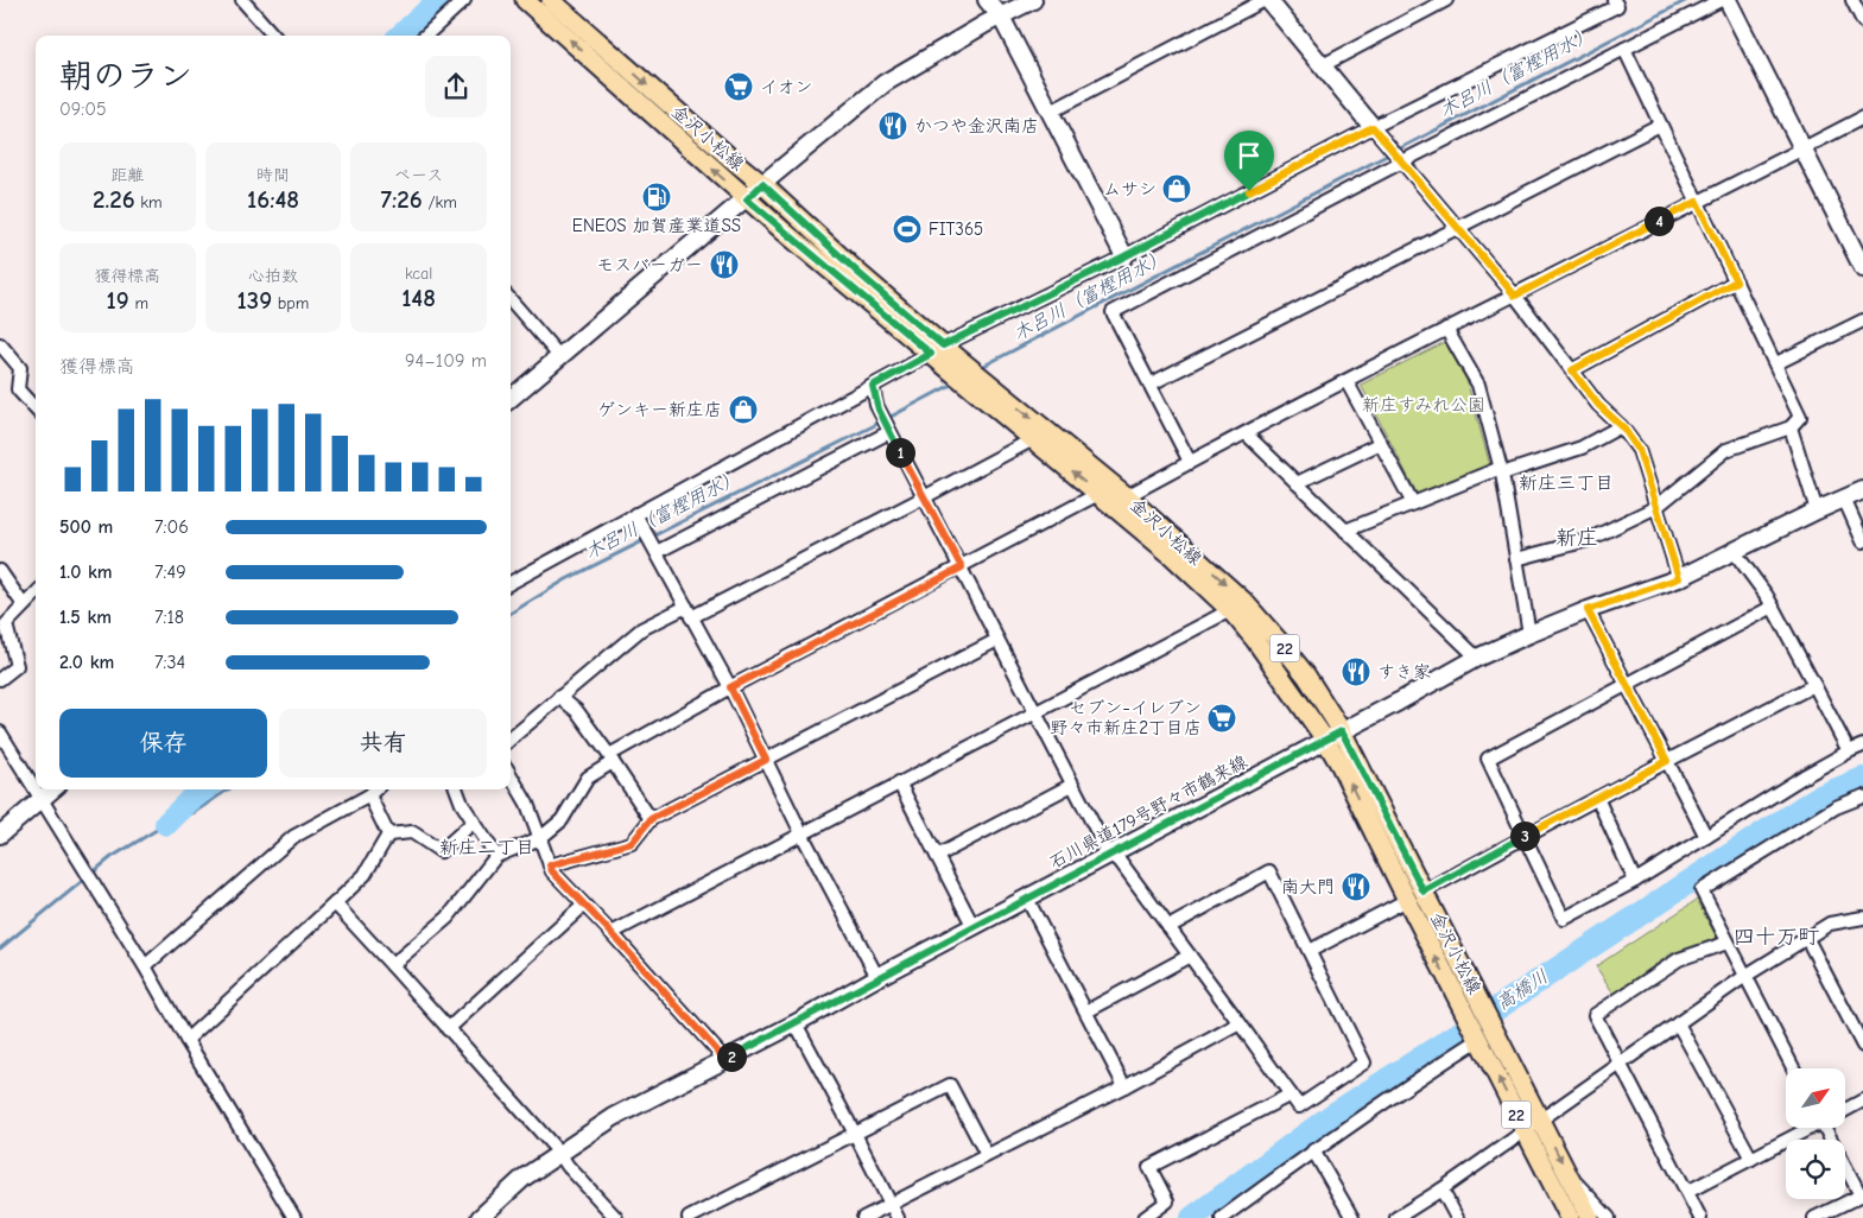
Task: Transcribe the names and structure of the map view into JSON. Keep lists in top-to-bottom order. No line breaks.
{"streets":{"main road":["金沢小松線","22","石川県道179号野々市鶴来線"]},"crossings":[["金沢小松線","22"],["金沢小松線","石川県道179号野々市鶴来線"]],"districts":["新庄三丁目","新庄","新庄二丁目","四十万町"],"water":["木呂川（富樫用水）","高橋川"],"parks":["新庄すみれ公園"],"places":{"supermarket":["イオン","セブン−イレブン 野々市新庄2丁目店"],"restaurant":["かつや金沢南店","モスバーガー","すき家","南大門"],"shop":["ムサシ","ゲンキー新庄店"],"fuel station":["ENEOS 加賀産業道SS"],"sports":["FIT365"]},"north":"top right","page":{"heading":["朝のラン","09:05"],"stats":[["距離","2.26 km"],["時間","16:48"],["ペース","7:26 /km"],["獲得標高","19 m"],["心拍数","139 bpm"],["kcal","148"]],"pins":["4","1","3","2"],"chart":["獲得標高","94–109 m"],"list":[{"name":"500 m","note":"7:06"},{"name":"1.0 km","note":"7:49"},{"name":"1.5 km","note":"7:18"},{"name":"2.0 km","note":"7:34"}],"buttons":["保存","共有"]}}
